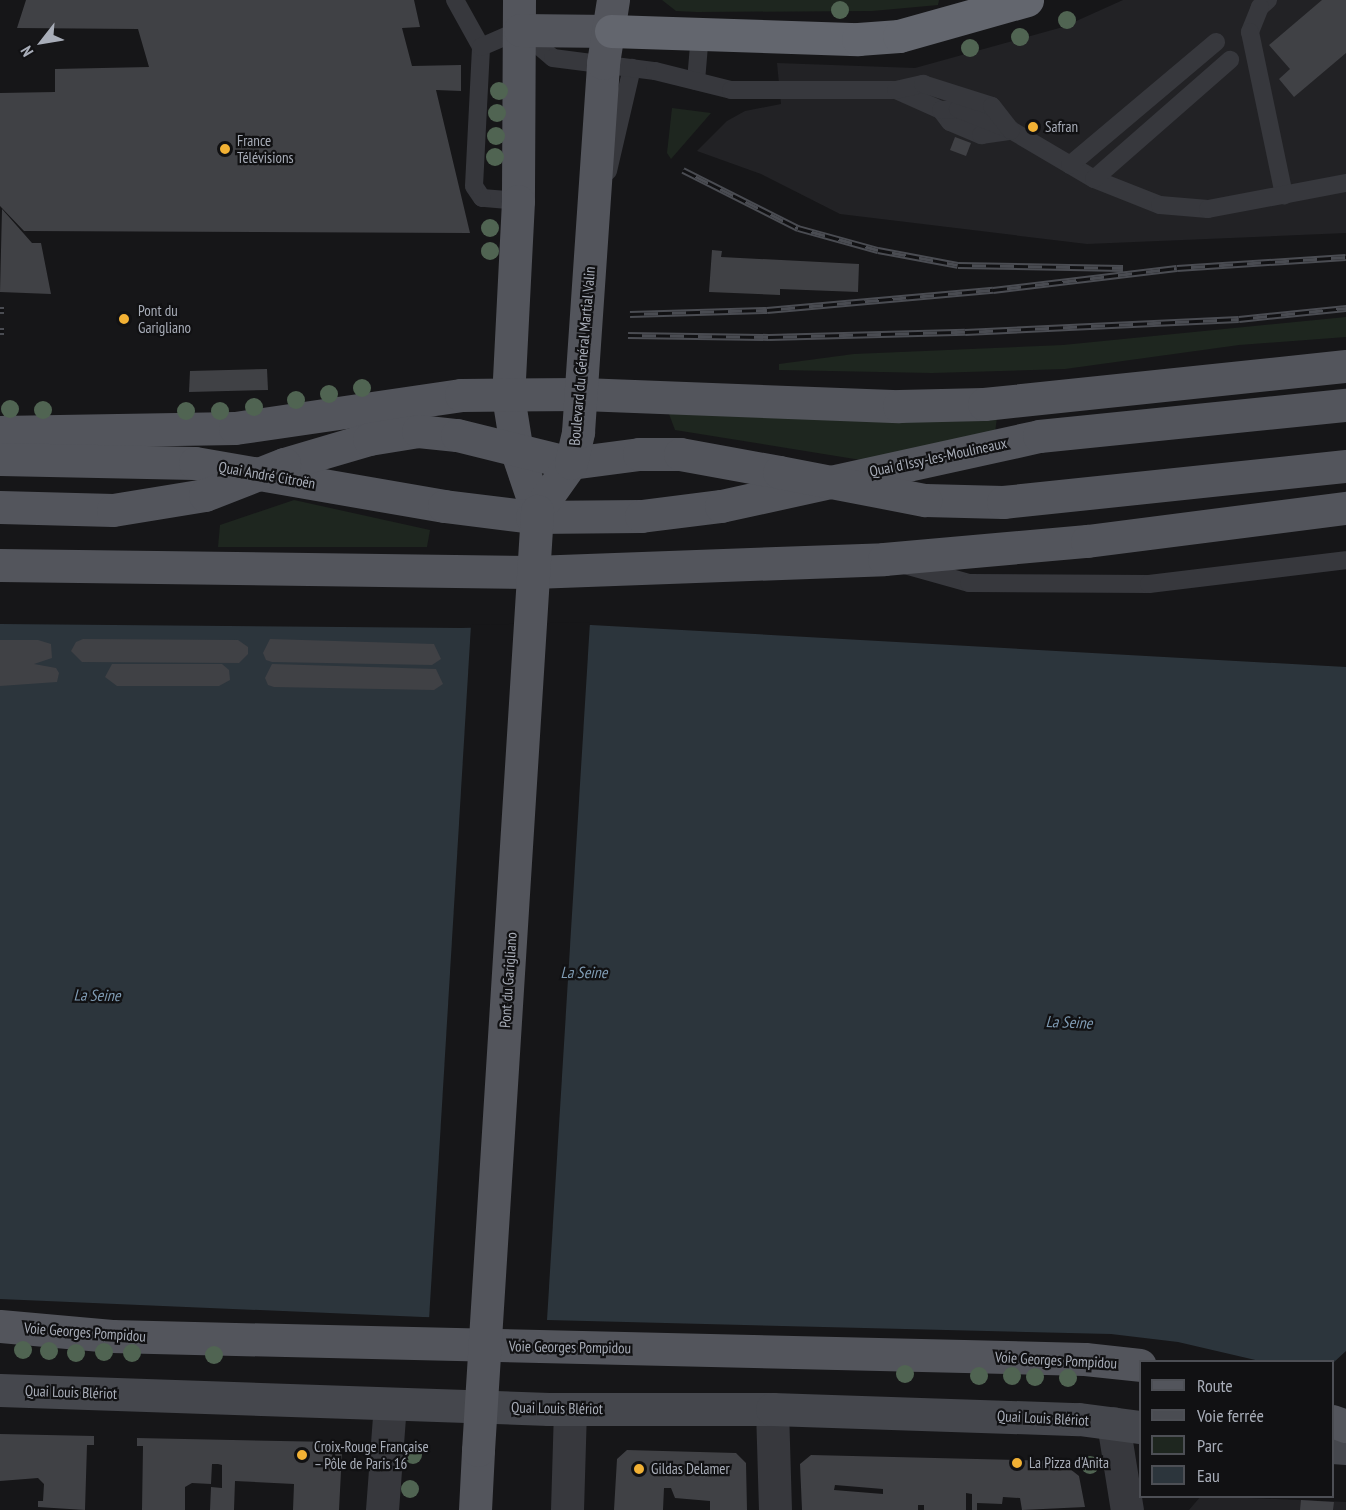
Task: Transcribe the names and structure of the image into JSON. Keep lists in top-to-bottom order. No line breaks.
{"streets":{"main road":["Boulevard du Général Martial Valin","Quai d'Issy-les-Moulineaux","Quai André Citroën","Pont du Garigliano","Voie Georges Pompidou"],"street":["Quai Louis Blériot"]},"crossings":[["Boulevard du Général Martial Valin","Quai d'Issy-les-Moulineaux"],["Boulevard du Général Martial Valin","Quai André Citroën"],["Boulevard du Général Martial Valin","Pont du Garigliano"],["Quai d'Issy-les-Moulineaux","Quai André Citroën"],["Quai d'Issy-les-Moulineaux","Pont du Garigliano"],["Quai André Citroën","Pont du Garigliano"]],"water":["La Seine"],"places":["Safran","France Télévisions","Pont du Garigliano","Croix-Rouge Française – Pôle de Paris 16","La Pizza d'Anita","Gildas Delamer"],"legend":["Route","Voie ferrée","Parc","Eau"],"north":"bottom left"}
